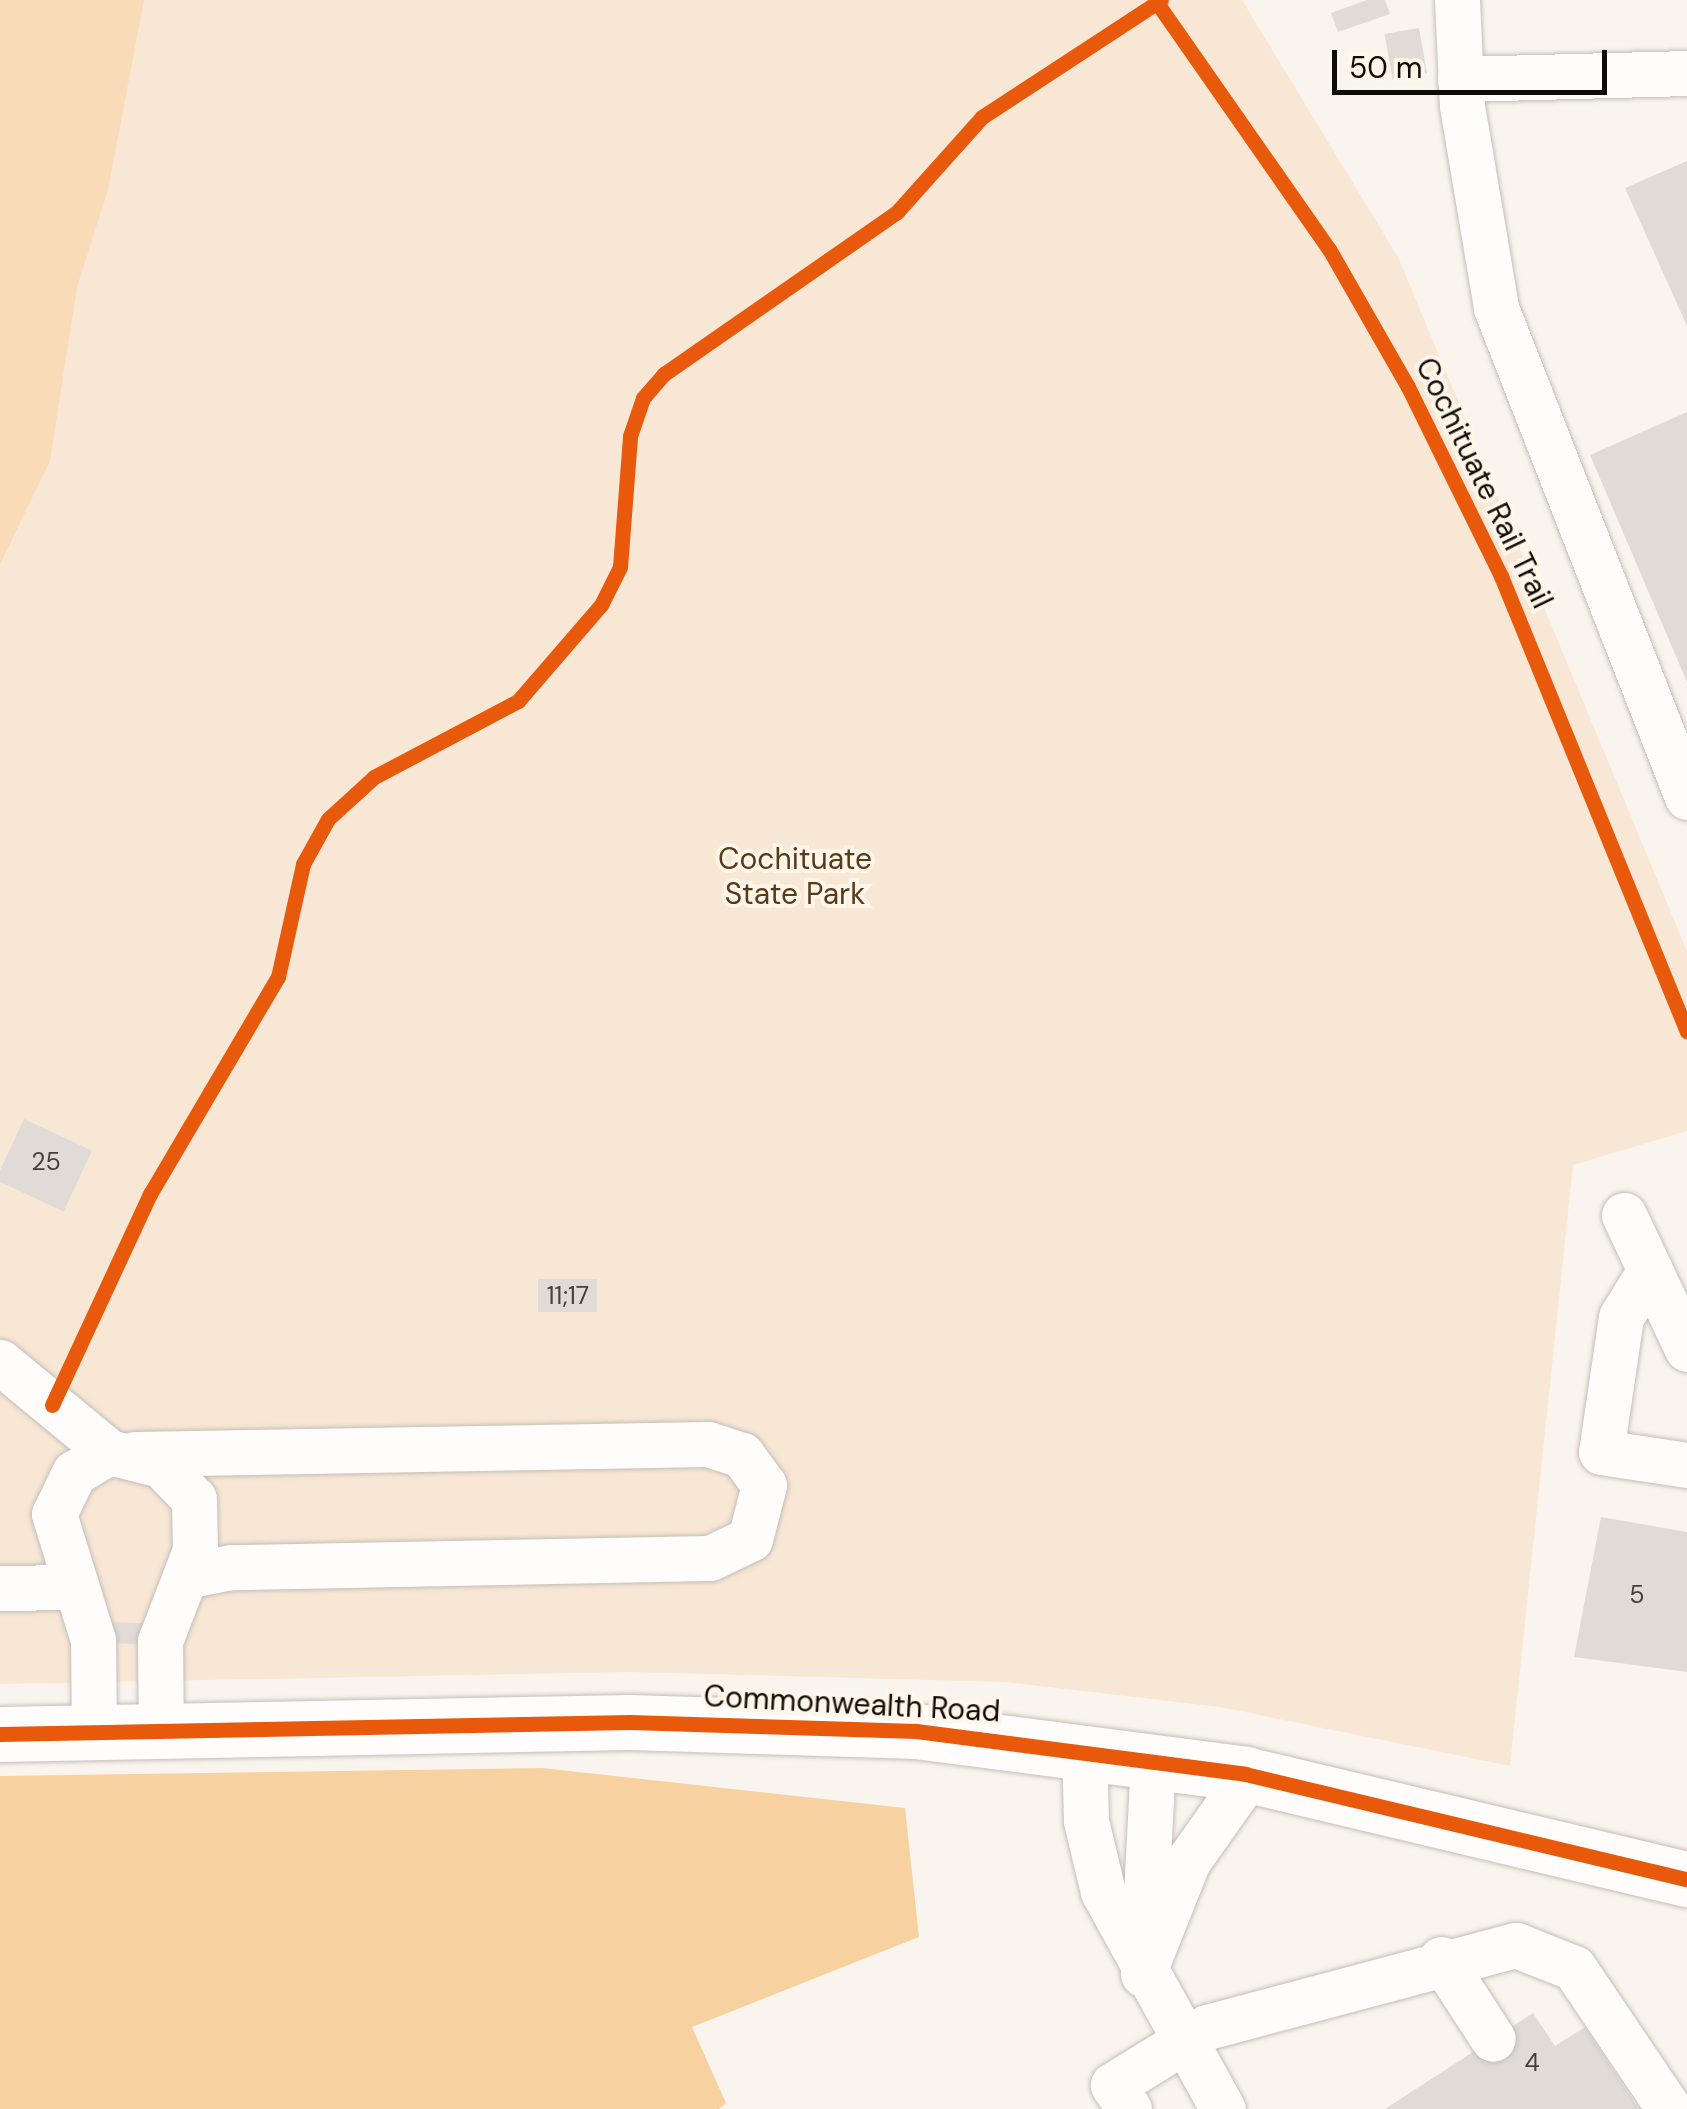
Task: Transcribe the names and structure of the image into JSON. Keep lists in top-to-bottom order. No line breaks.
{"streets":{"main road":["Commonwealth Road"],"cycle path":["Cochituate Rail Trail"]},"parks":["Cochituate State Park"],"house_numbers":["25","11;17","5","4"],"scale_bar":"50 m"}
